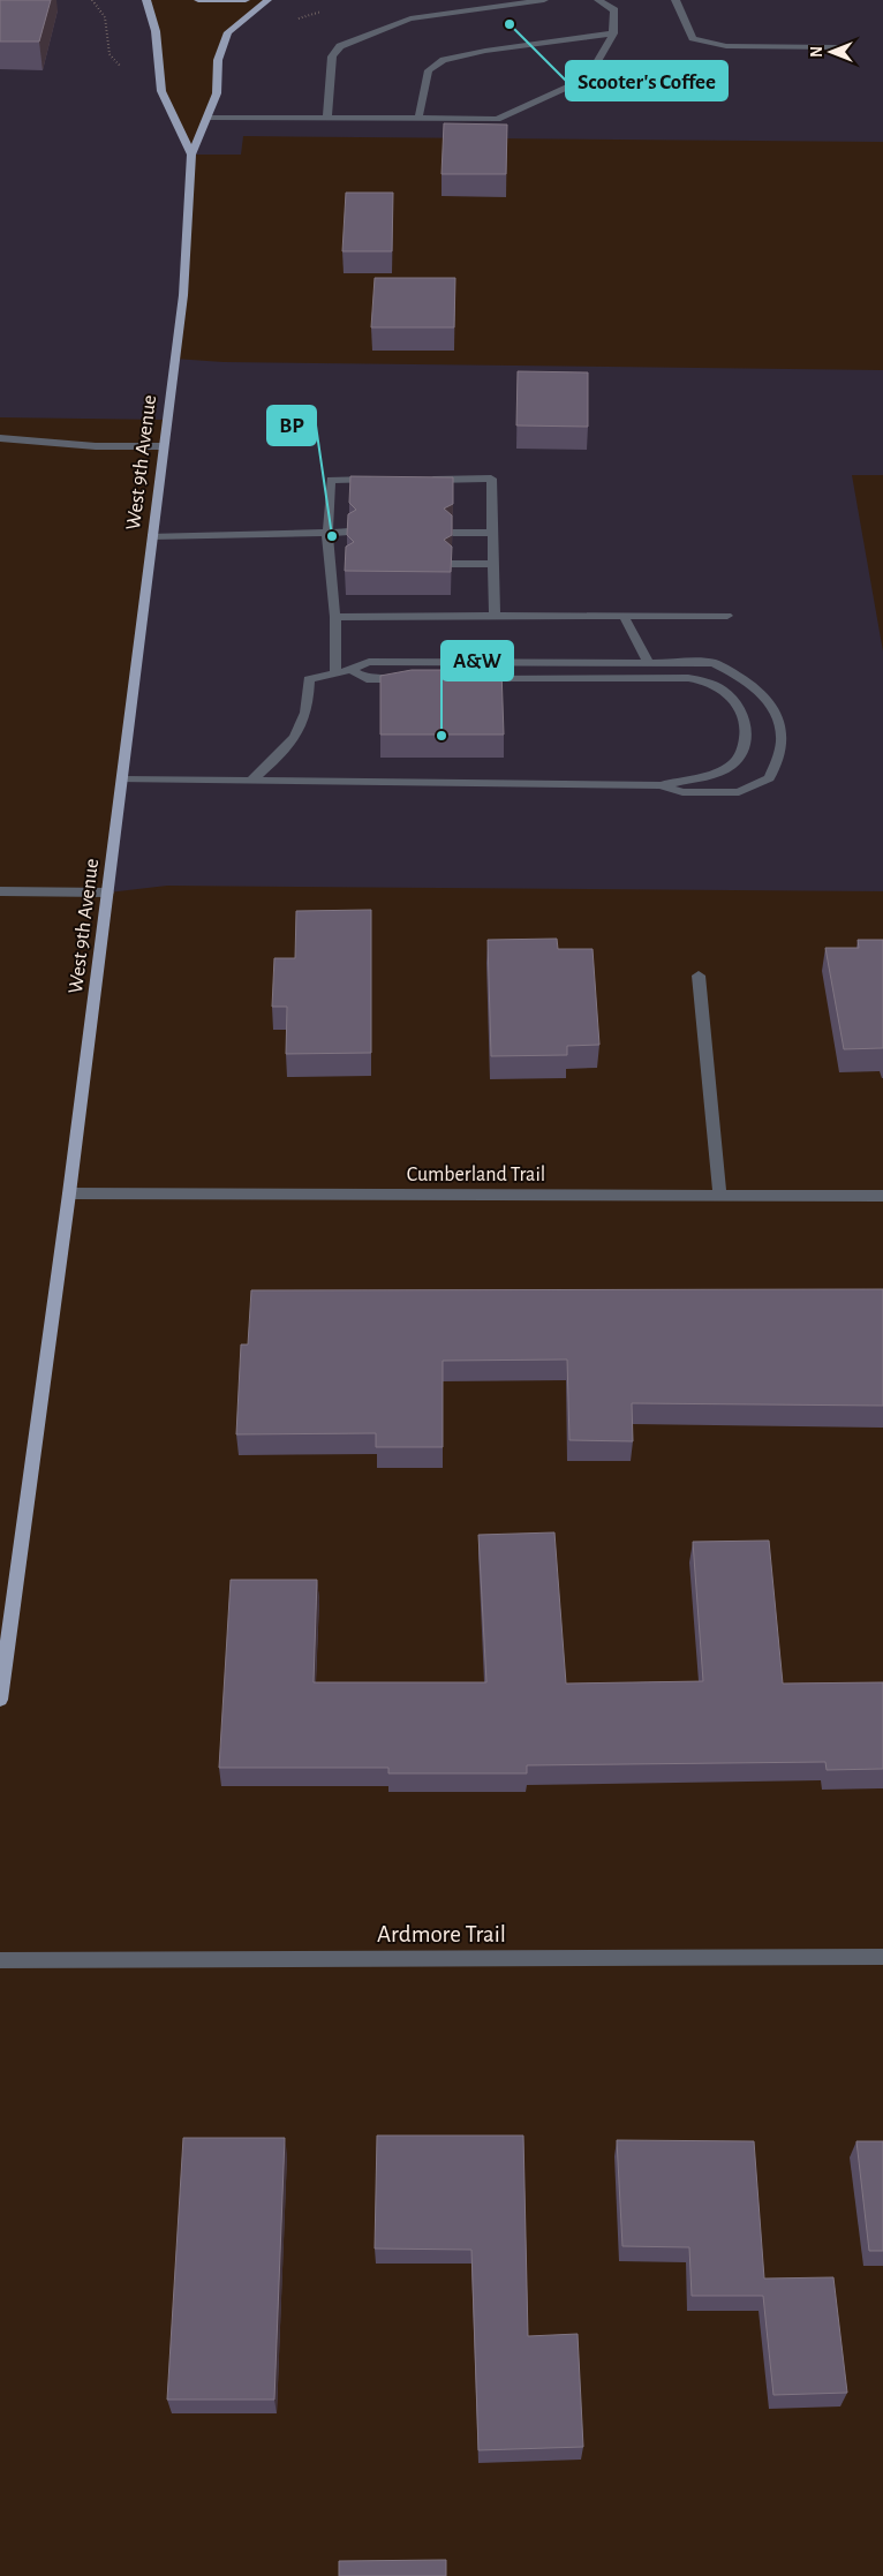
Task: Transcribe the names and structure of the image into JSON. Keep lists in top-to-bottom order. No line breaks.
{"streets":{"main road":["West 9th Avenue"],"street":["Cumberland Trail","Ardmore Trail"]},"crossings":[["West 9th Avenue","Cumberland Trail"]],"places":["Scooter's Coffee","BP","A&W"],"north":"left"}
